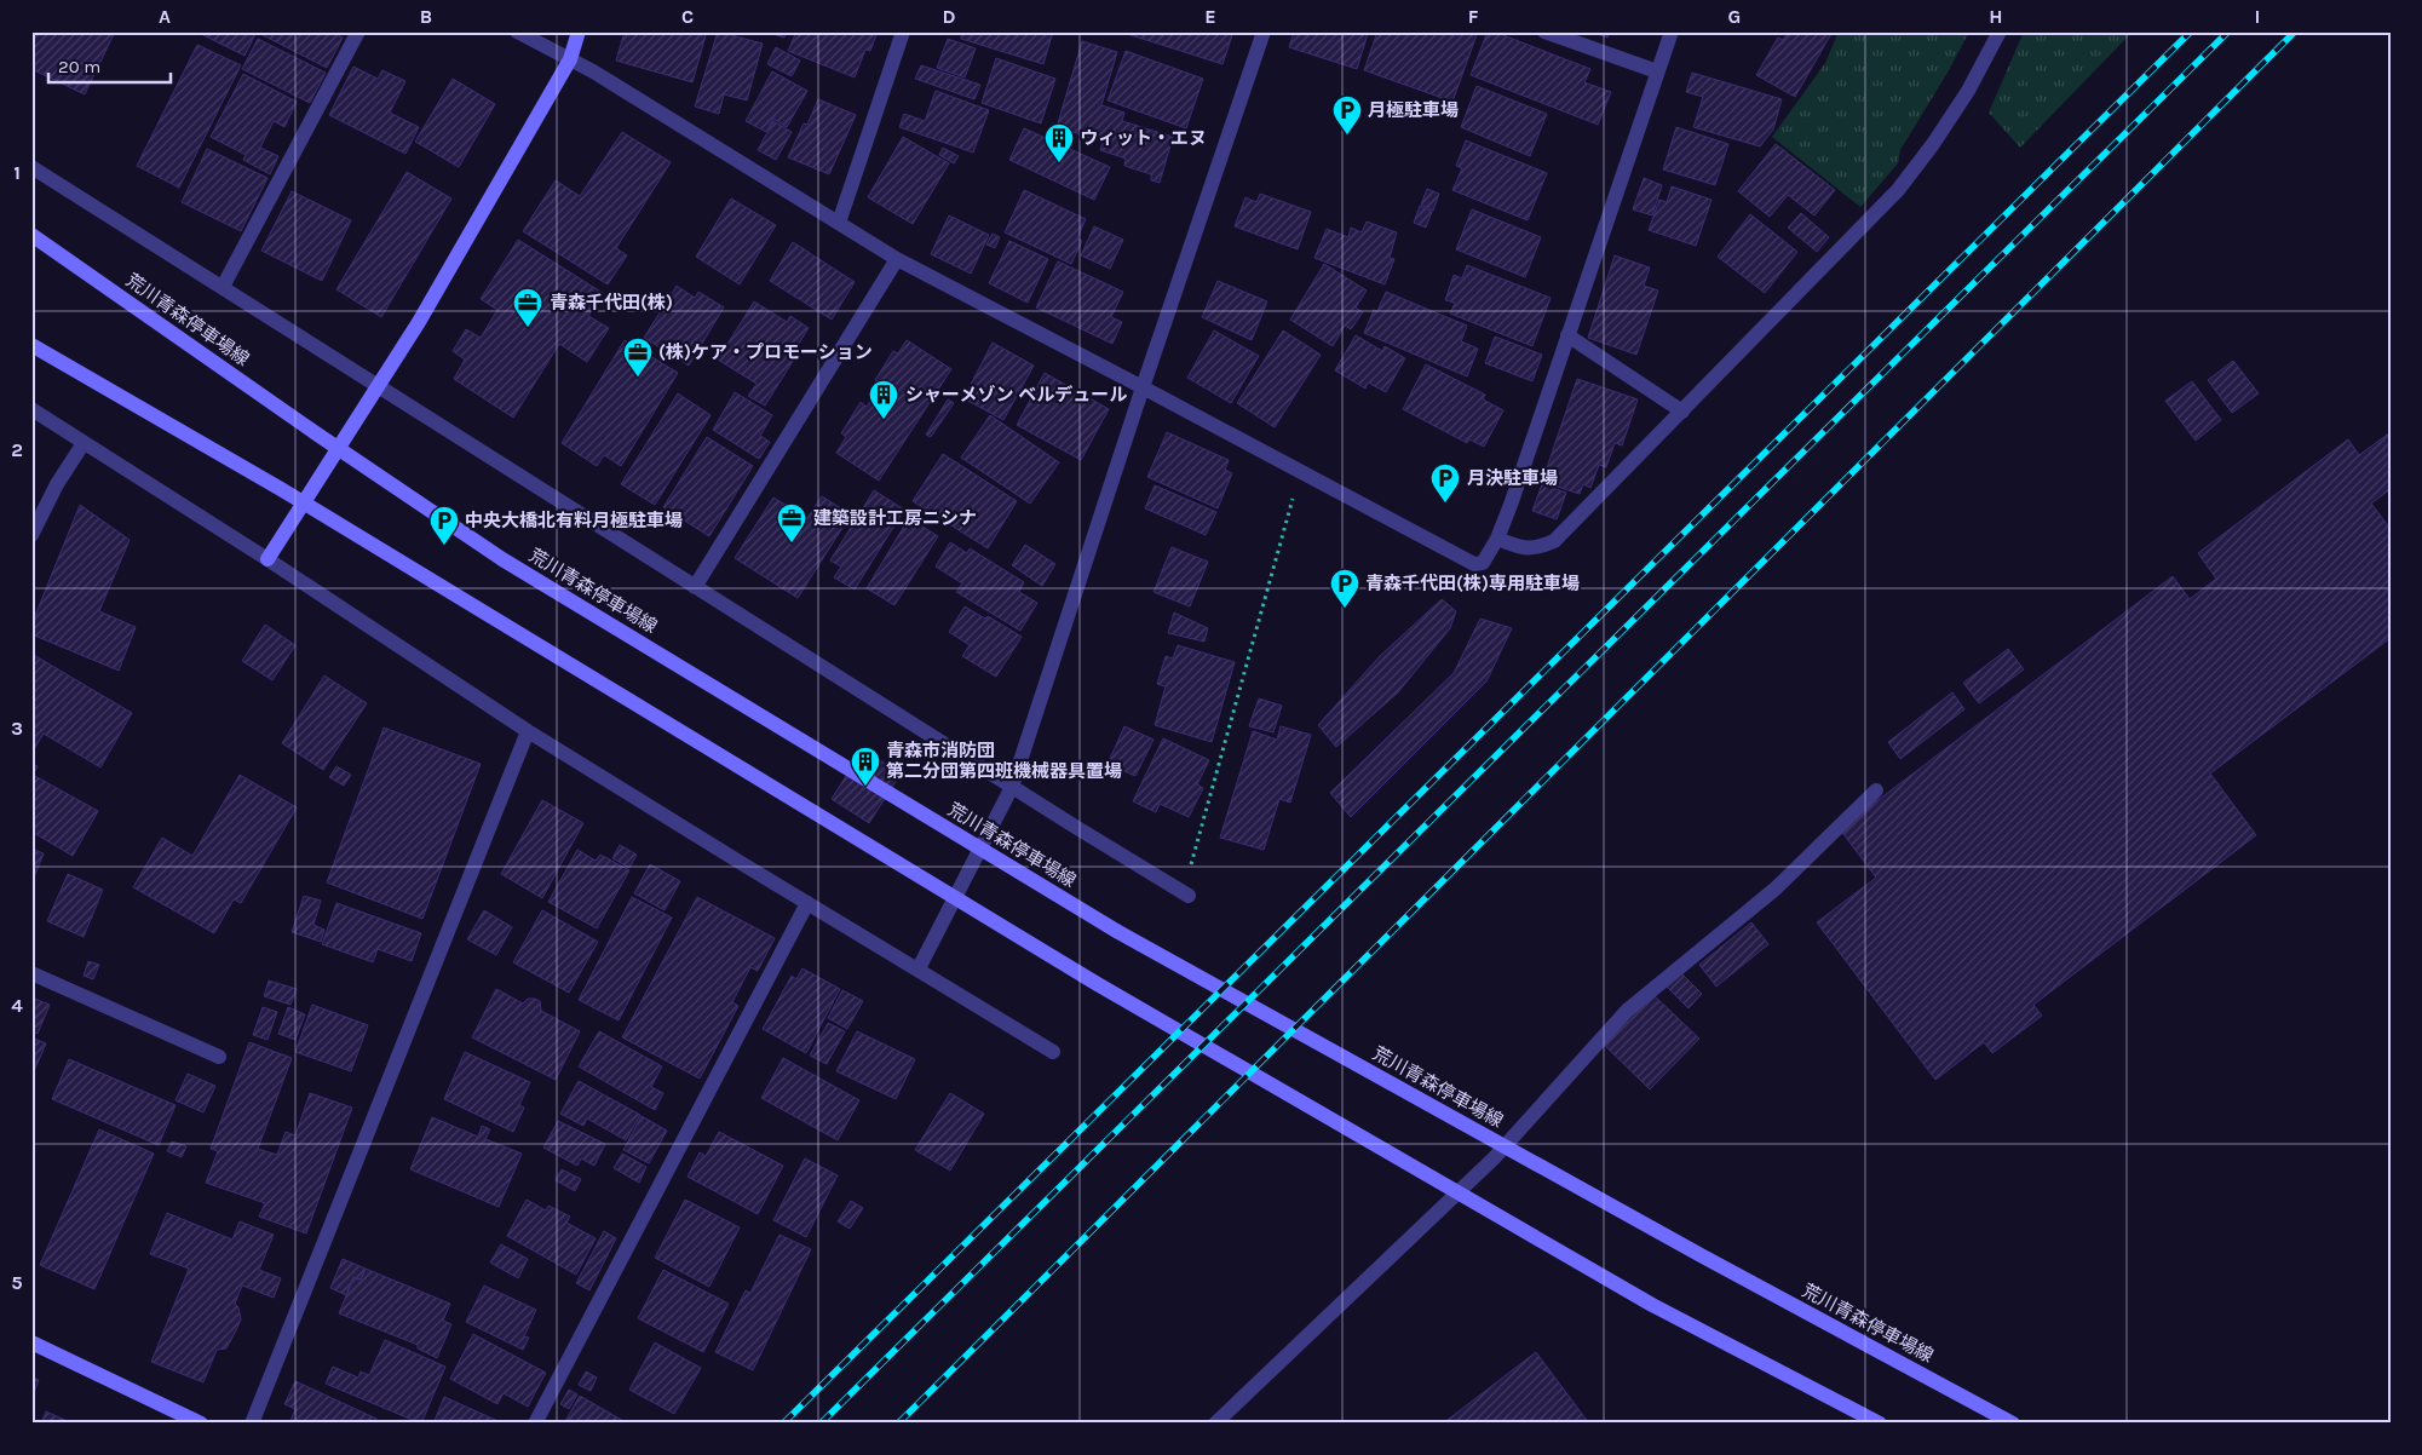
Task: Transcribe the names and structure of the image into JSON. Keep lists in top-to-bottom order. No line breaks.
{"streets":{"main road":["荒川青森停車場線"]},"places":{"parking":["月極駐車場","月決駐車場","中央大橋北有料月極駐車場","青森千代田(株)専用駐車場"],"building":["ウィット・エヌ","シャーメゾン ベルデュール","青森市消防団 第二分団第四班機械器具置場"],"office":["青森千代田(株)","(株)ケア・プロモーション","建築設計工房ニシナ"]},"scale_bar":"20 m","grid":{"columns":["A","B","C","D","E","F","G","H","I"],"rows":["1","2","3","4","5"]}}
